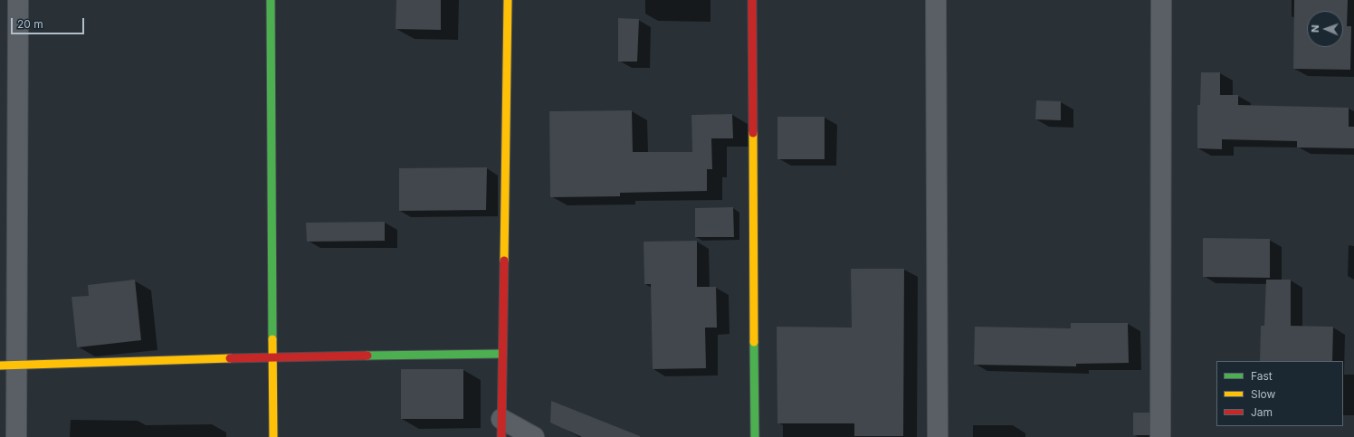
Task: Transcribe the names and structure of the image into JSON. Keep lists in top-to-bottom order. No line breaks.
{"legend":["Fast","Slow","Jam"],"scale_bar":"20 m","north":"left"}
